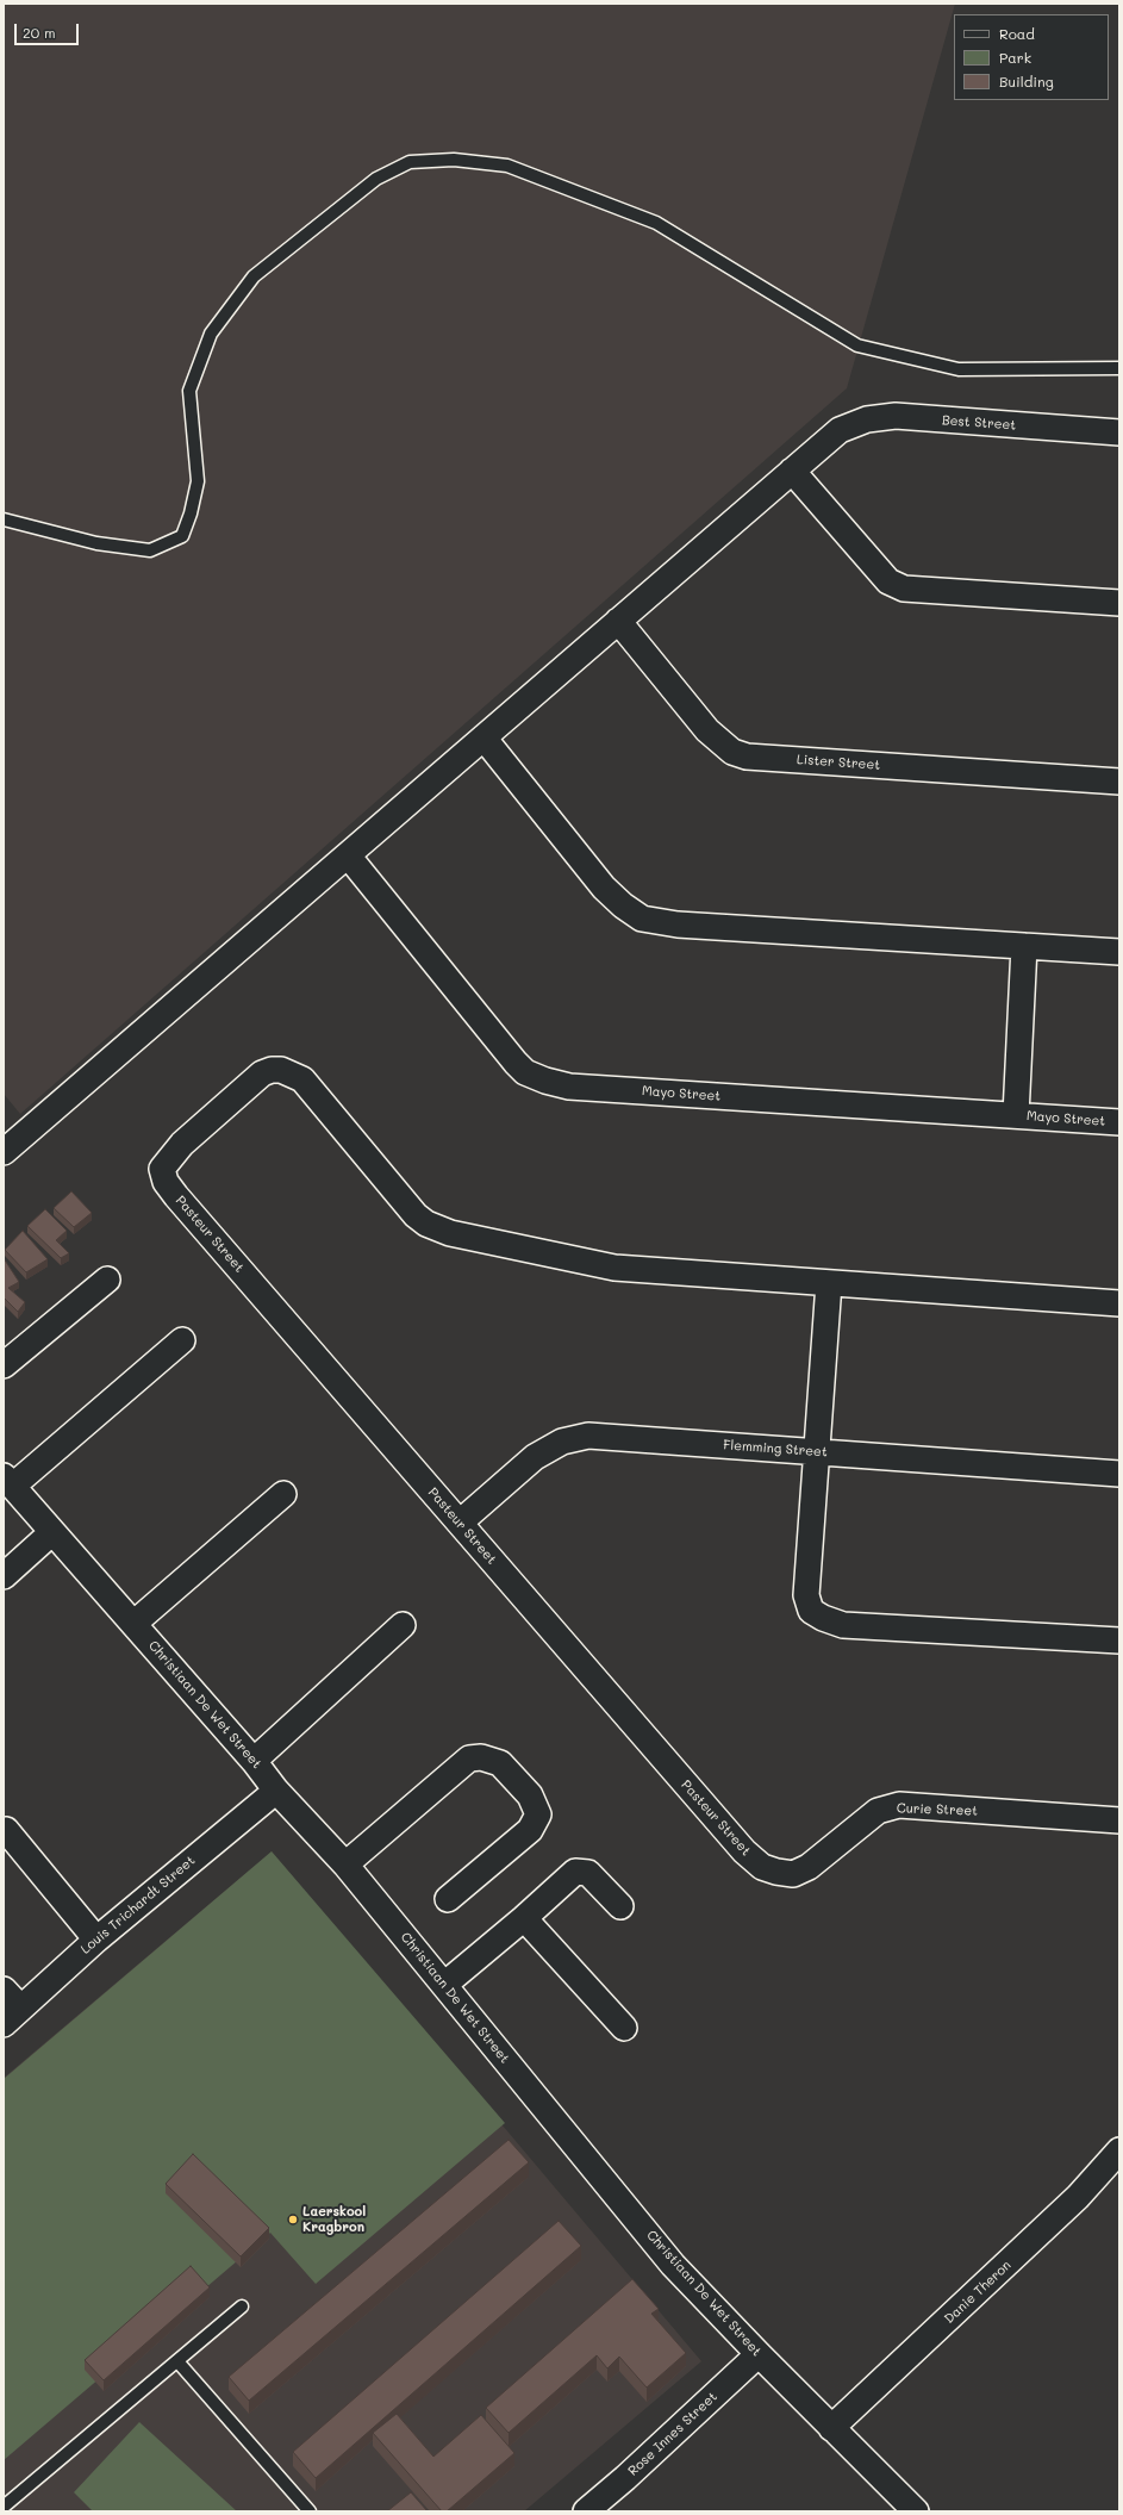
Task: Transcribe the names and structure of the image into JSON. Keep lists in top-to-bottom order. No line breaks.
{"streets":{"street":["Best Street","Lister Street","Mayo Street","Pasteur Street","Flemming Street","Christiaan De Wet Street","Curie Street","Louis Trichardt Street","Danie Theron","Rose Innes Street"]},"crossings":[["Best Street","Lister Street"],["Best Street","Mayo Street"],["Pasteur Street","Flemming Street"],["Pasteur Street","Curie Street"],["Christiaan De Wet Street","Louis Trichardt Street"],["Christiaan De Wet Street","Danie Theron"],["Christiaan De Wet Street","Rose Innes Street"]],"places":["Laerskool Kragbron"],"legend":["Road","Park","Building"],"scale_bar":"20 m"}
